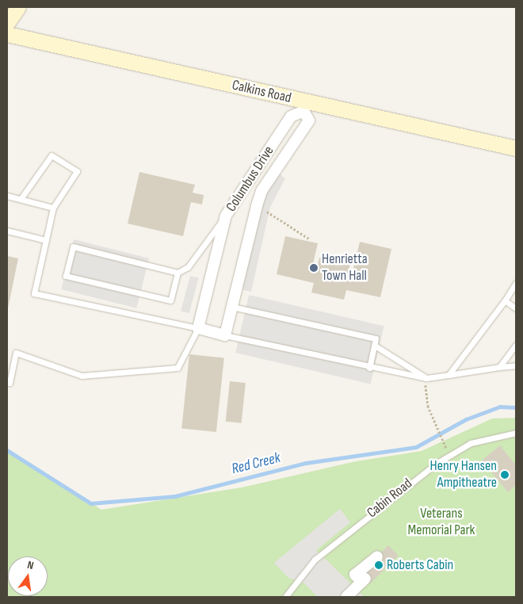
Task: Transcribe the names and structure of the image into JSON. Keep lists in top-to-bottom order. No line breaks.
{"streets":{"main road":["Calkins Road"],"street":["Columbus Drive"],"lane":["Cabin Road"]},"crossings":[["Calkins Road","Columbus Drive"]],"water":["Red Creek"],"parks":["Veterans Memorial Park"],"places":["Henrietta Town Hall","Henry Hansen Ampitheatre","Roberts Cabin"],"north":"top"}
